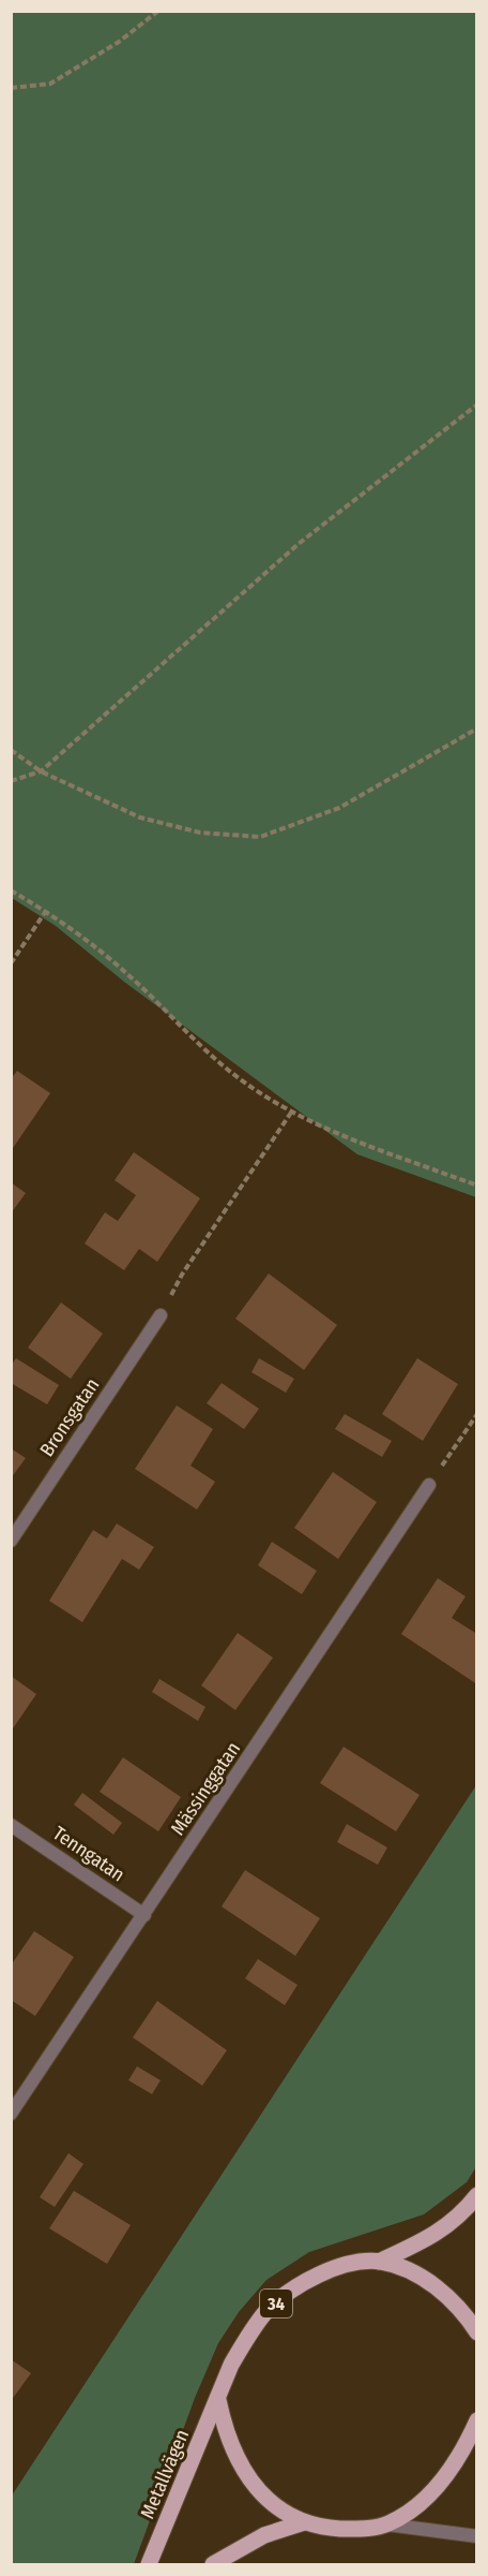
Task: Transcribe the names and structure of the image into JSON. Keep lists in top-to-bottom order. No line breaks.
{"streets":{"main road":["34","Metallvägen"],"street":["Bronsgatan","Mässinggatan","Tenngatan"]},"crossings":[["Mässinggatan","Tenngatan"],["34","Metallvägen"]]}
